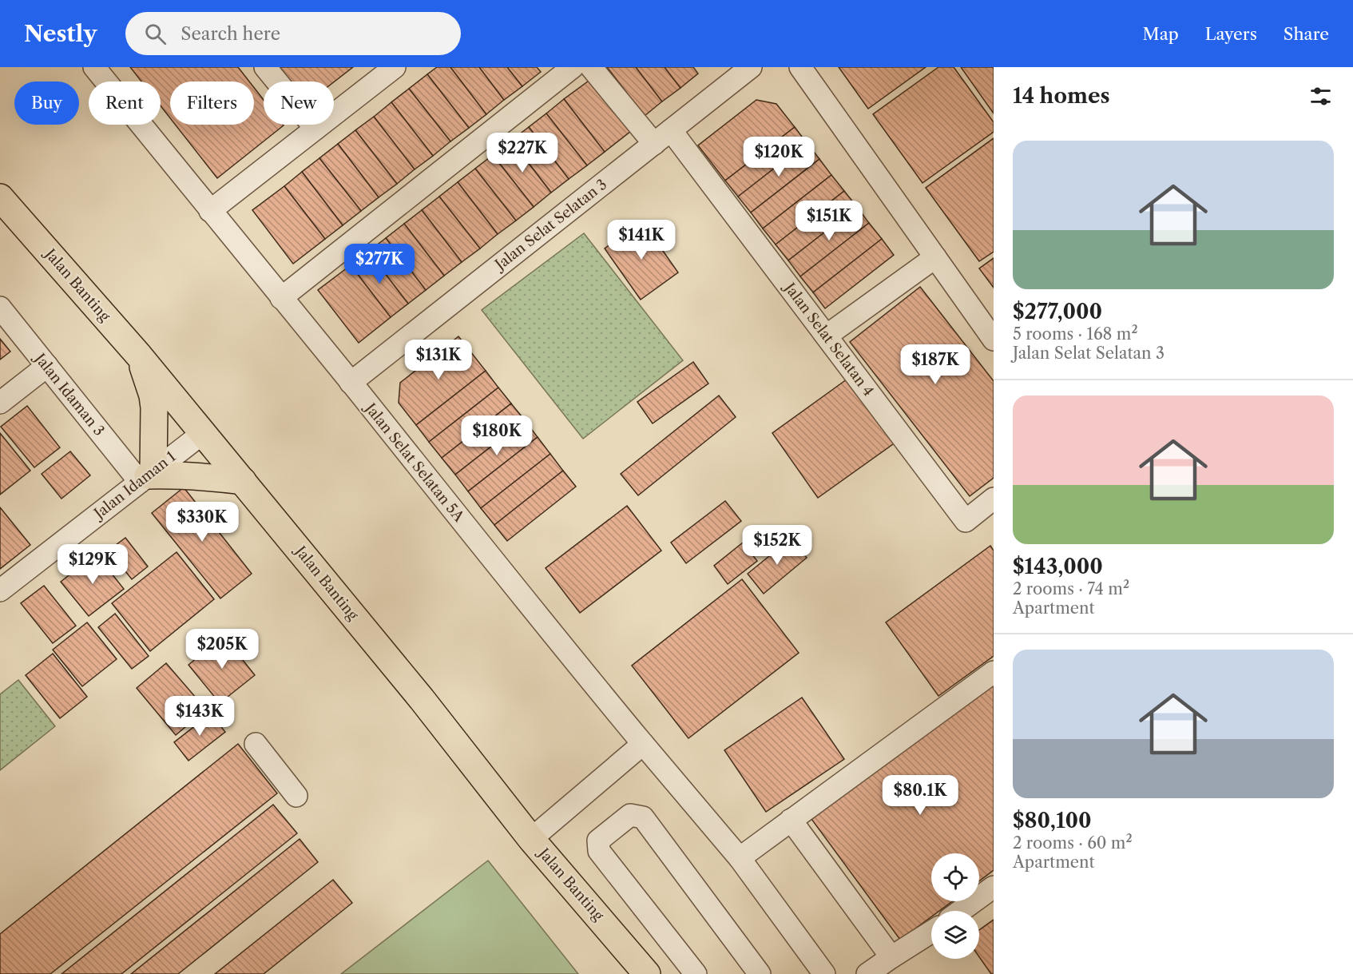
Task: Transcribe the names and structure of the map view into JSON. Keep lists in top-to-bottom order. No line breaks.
{"streets":{"main road":["Jalan Banting"],"street":["Jalan Selat Selatan 3","Jalan Selat Selatan 4","Jalan Idaman 3","Jalan Selat Selatan 5A","Jalan Idaman 1"]},"crossings":[["Jalan Selat Selatan 3","Jalan Selat Selatan 4"],["Jalan Selat Selatan 3","Jalan Selat Selatan 5A"],["Jalan Banting","Jalan Idaman 1"],["Jalan Idaman 3","Jalan Idaman 1"]],"page":{"header":"Nestly","search":"Search here","nav":["Map","Layers","Share"],"heading":"14 homes","chip":["Buy","Rent","Filters","New"],"list":[{"name":"$277,000","note":"5 rooms · 168 m² · Jalan Selat Selatan 3"},{"name":"$143,000","note":"2 rooms · 74 m² · Apartment"},{"name":"$80,100","note":"2 rooms · 60 m² · Apartment"}],"price":["$227K","$120K","$151K","$141K","$277K","$131K","$187K","$180K","$330K","$152K","$129K","$205K","$143K","$80.1K"]}}
